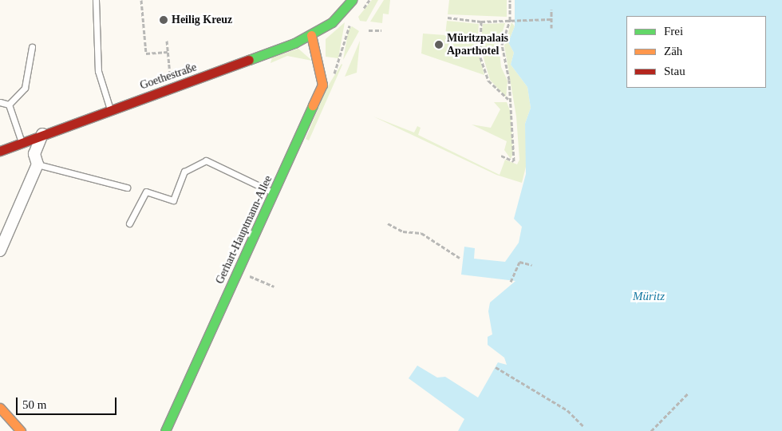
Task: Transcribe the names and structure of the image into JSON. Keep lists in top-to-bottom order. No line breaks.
{"streets":{"street":["Goethestraße","Gerhart-Hauptmann-Allee"]},"water":["Müritz"],"places":["Heilig Kreuz","Müritzpalais Aparthotel"],"legend":["Frei","Zäh","Stau"],"scale_bar":"50 m"}
